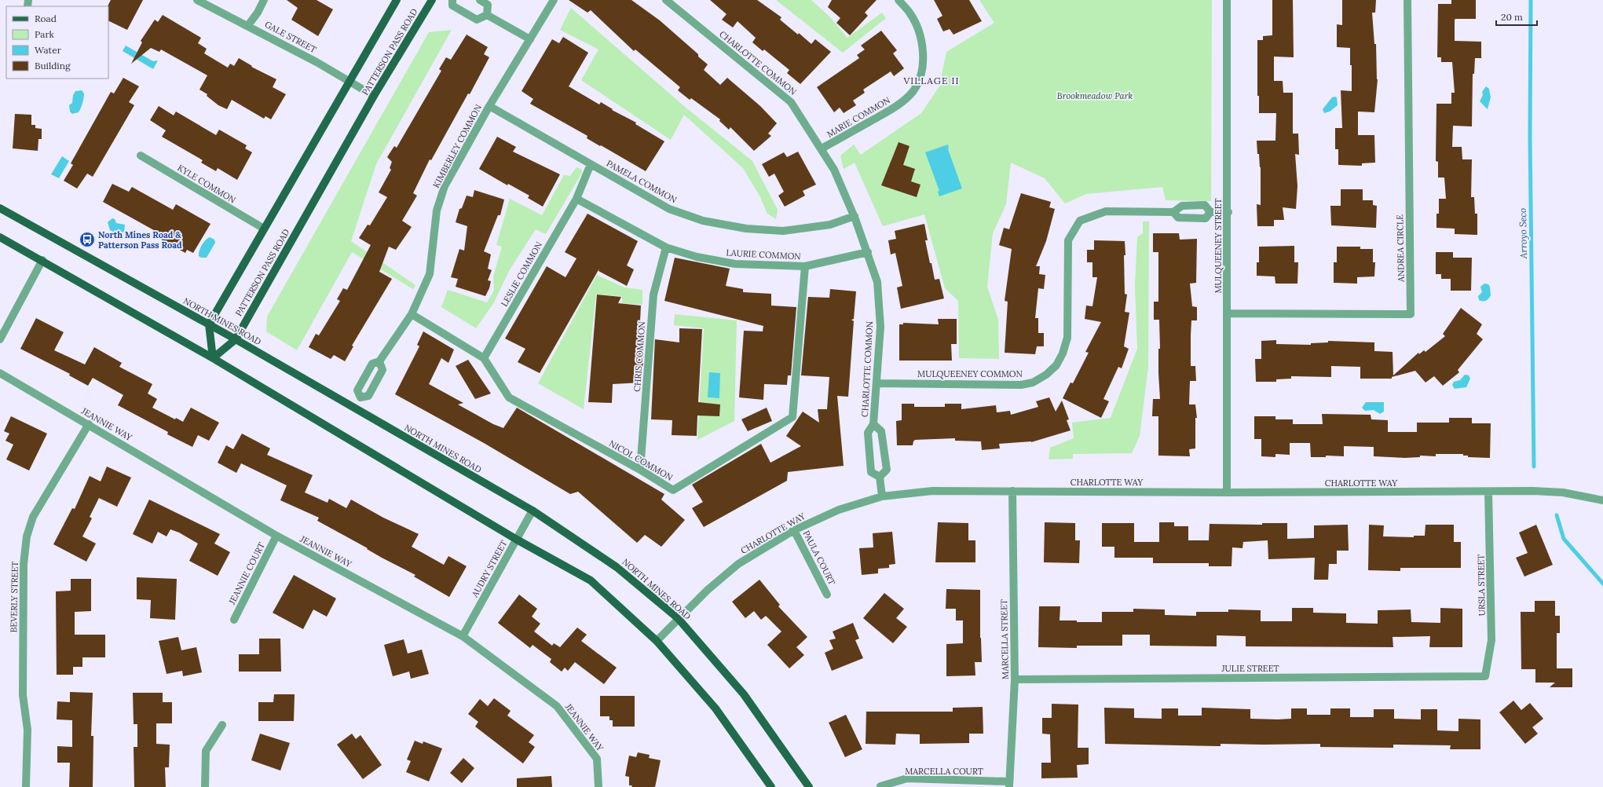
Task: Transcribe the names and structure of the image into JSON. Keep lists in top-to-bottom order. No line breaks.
{"streets":{"main road":["PATTERSON PASS ROAD","NORTH MINES ROAD"],"street":["GALE STREET","CHARLOTTE COMMON","MARIE COMMON","KIMBERLEY COMMON","PAMELA COMMON","KYLE COMMON","MULQUEENEY STREET","ANDREA CIRCLE","LAURIE COMMON","LESLIE COMMON","CHRIS COMMON","MULQUEENEY COMMON","JEANNIE WAY","NICOL COMMON","CHARLOTTE WAY","PAULA COURT","AUDRY STREET","JEANNIE COURT","URSLA STREET","BEVERLY STREET","MARCELLA STREET","JULIE STREET","MARCELLA COURT"]},"crossings":[["GALE STREET","PATTERSON PASS ROAD"],["PATTERSON PASS ROAD","NORTH MINES ROAD"],["CHARLOTTE COMMON","MARIE COMMON"],["CHARLOTTE COMMON","PAMELA COMMON"],["CHARLOTTE COMMON","LAURIE COMMON"],["CHARLOTTE COMMON","MULQUEENEY COMMON"],["KIMBERLEY COMMON","PAMELA COMMON"],["KIMBERLEY COMMON","NORTH MINES ROAD"],["KIMBERLEY COMMON","NICOL COMMON"],["PAMELA COMMON","LESLIE COMMON"],["MULQUEENEY STREET","ANDREA CIRCLE"],["MULQUEENEY STREET","MULQUEENEY COMMON"],["MULQUEENEY STREET","CHARLOTTE WAY"],["LAURIE COMMON","LESLIE COMMON"],["LAURIE COMMON","CHRIS COMMON"],["LAURIE COMMON","NICOL COMMON"],["LESLIE COMMON","NICOL COMMON"],["NORTH MINES ROAD","CHARLOTTE WAY"],["NORTH MINES ROAD","AUDRY STREET"],["CHRIS COMMON","NICOL COMMON"],["JEANNIE WAY","AUDRY STREET"],["JEANNIE WAY","JEANNIE COURT"],["JEANNIE WAY","BEVERLY STREET"],["CHARLOTTE WAY","PAULA COURT"],["CHARLOTTE WAY","URSLA STREET"],["CHARLOTTE WAY","MARCELLA STREET"],["URSLA STREET","JULIE STREET"],["MARCELLA STREET","JULIE STREET"],["MARCELLA STREET","MARCELLA COURT"]],"districts":["VILLAGE II"],"water":["Arroyo Seco"],"parks":["Brookmeadow Park"],"places":{"bus stop":["North Mines Road & Patterson Pass Road"]},"legend":["Road","Park","Water","Building"],"scale_bar":"20 m"}
